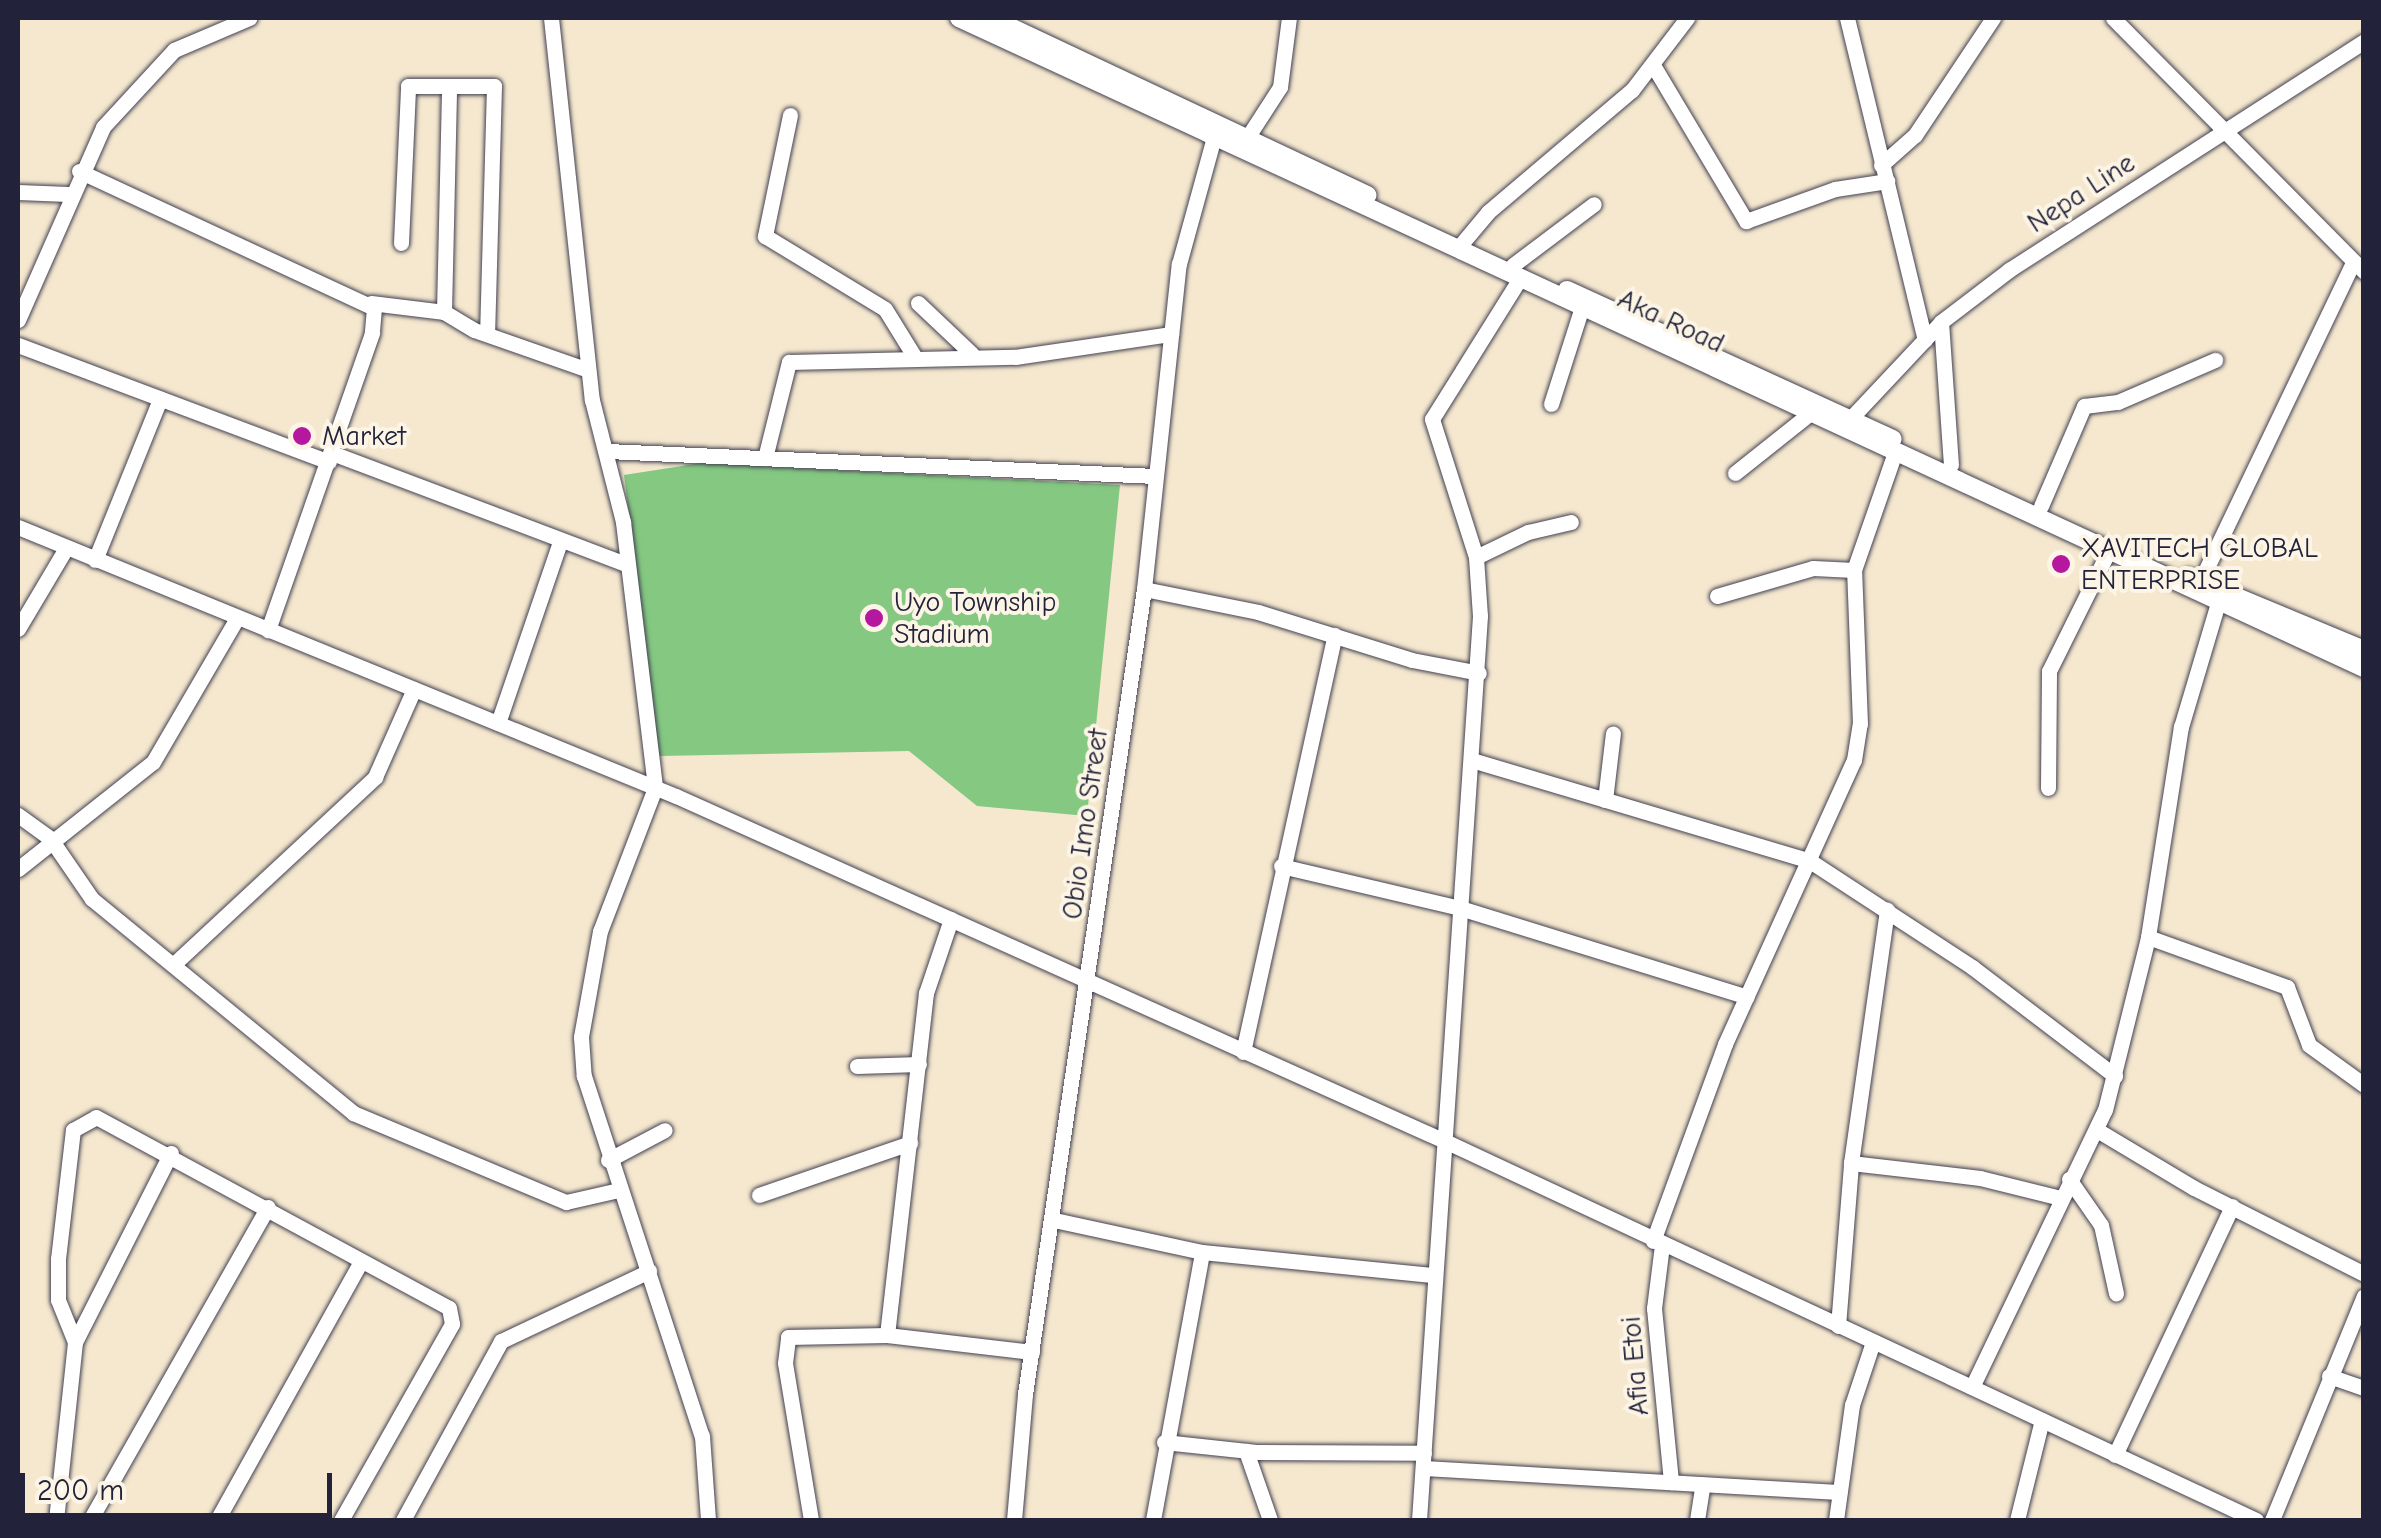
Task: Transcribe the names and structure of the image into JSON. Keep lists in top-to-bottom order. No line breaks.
{"streets":{"main road":["Aka Road"],"street":["Nepa Line","Obio Imo Street","Afia Etoi"]},"crossings":[["Nepa Line","Aka Road"],["Aka Road","Obio Imo Street"]],"places":["Market","XAVITECH GLOBAL ENTERPRISE","Uyo Township Stadium"],"scale_bar":"200 m"}
